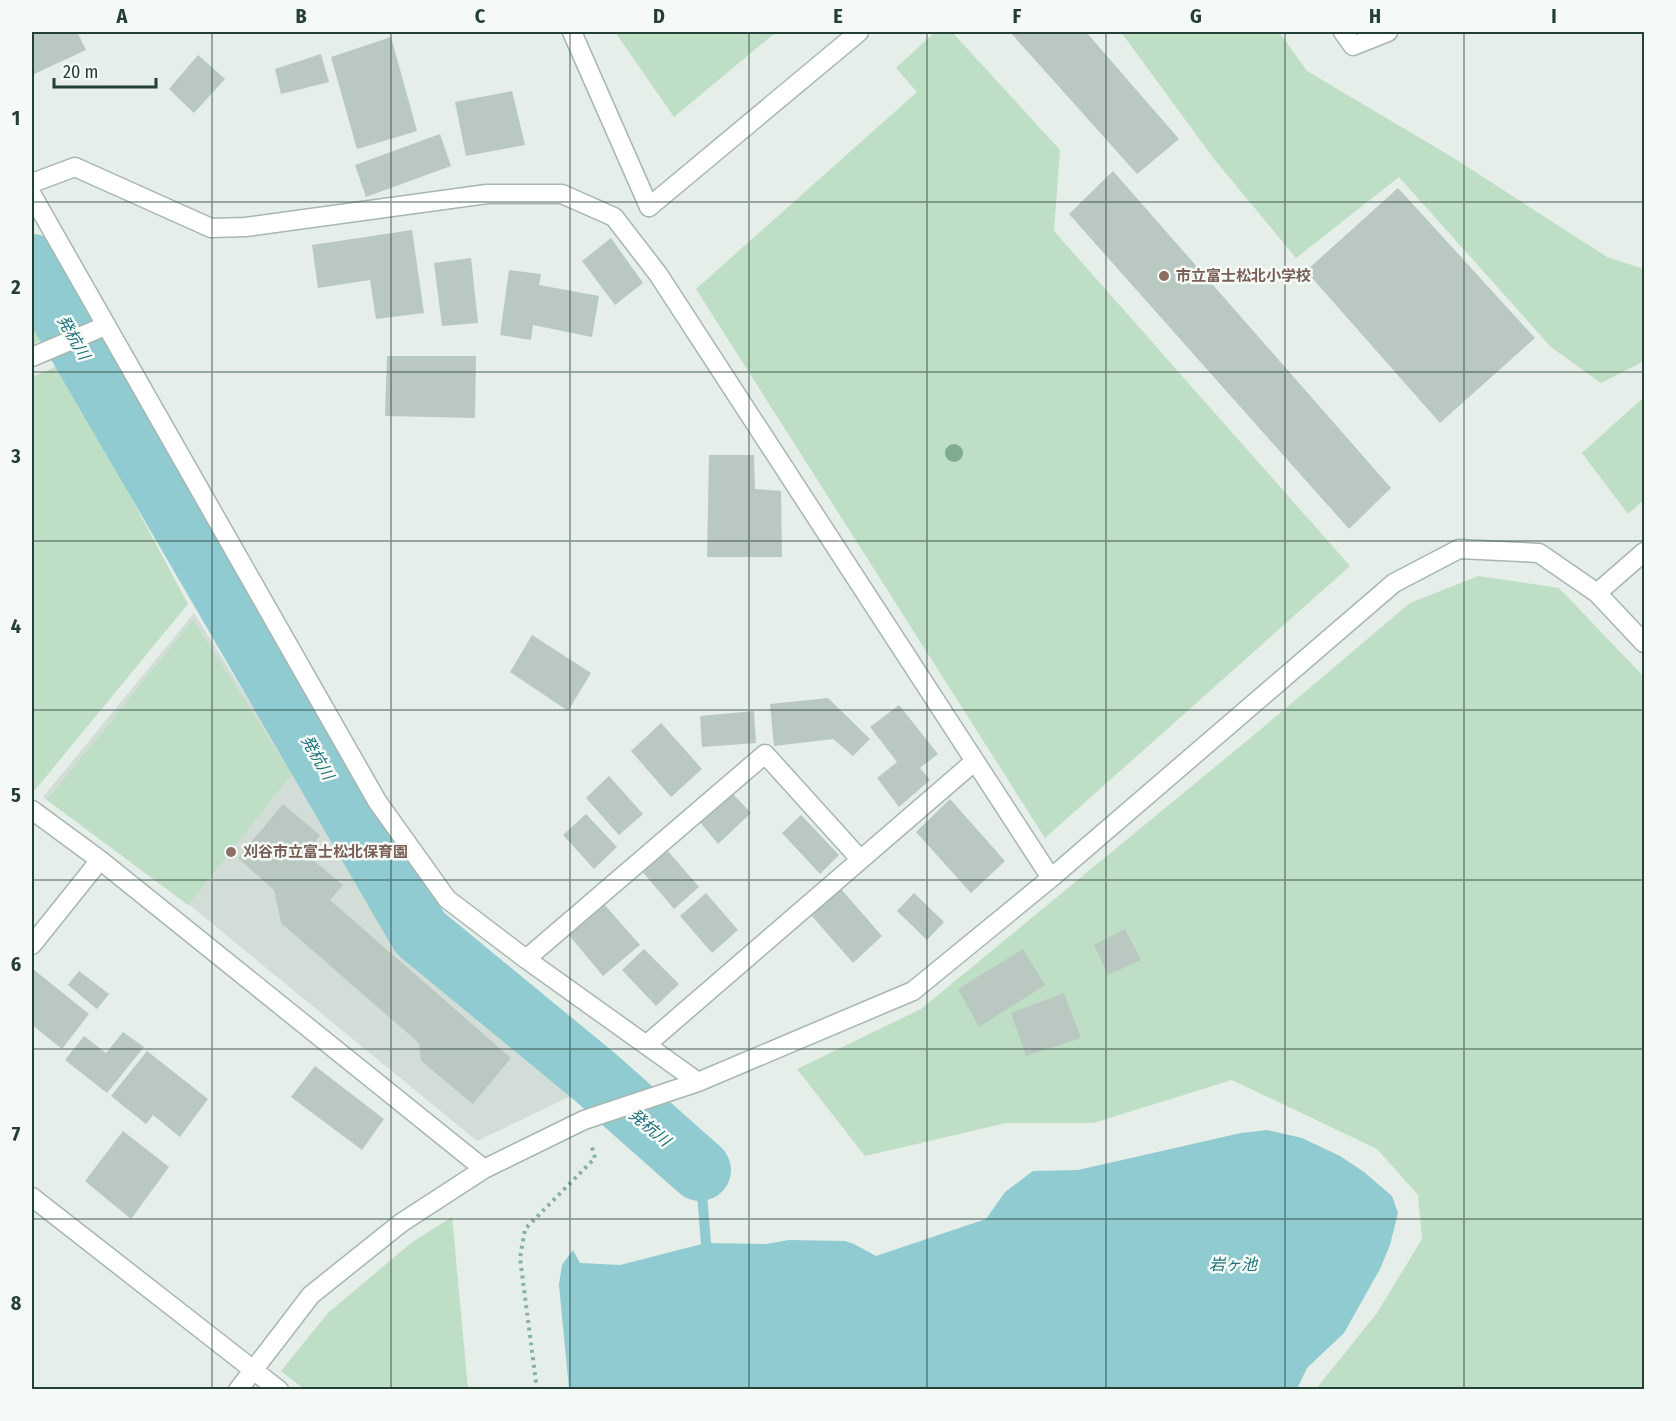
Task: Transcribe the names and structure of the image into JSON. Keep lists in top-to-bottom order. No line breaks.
{"water":["発杭川","岩ヶ池"],"places":["市立富士松北小学校","刈谷市立富士松北保育園"],"scale_bar":"20 m","grid":{"columns":["A","B","C","D","E","F","G","H","I"],"rows":["1","2","3","4","5","6","7","8"]}}
